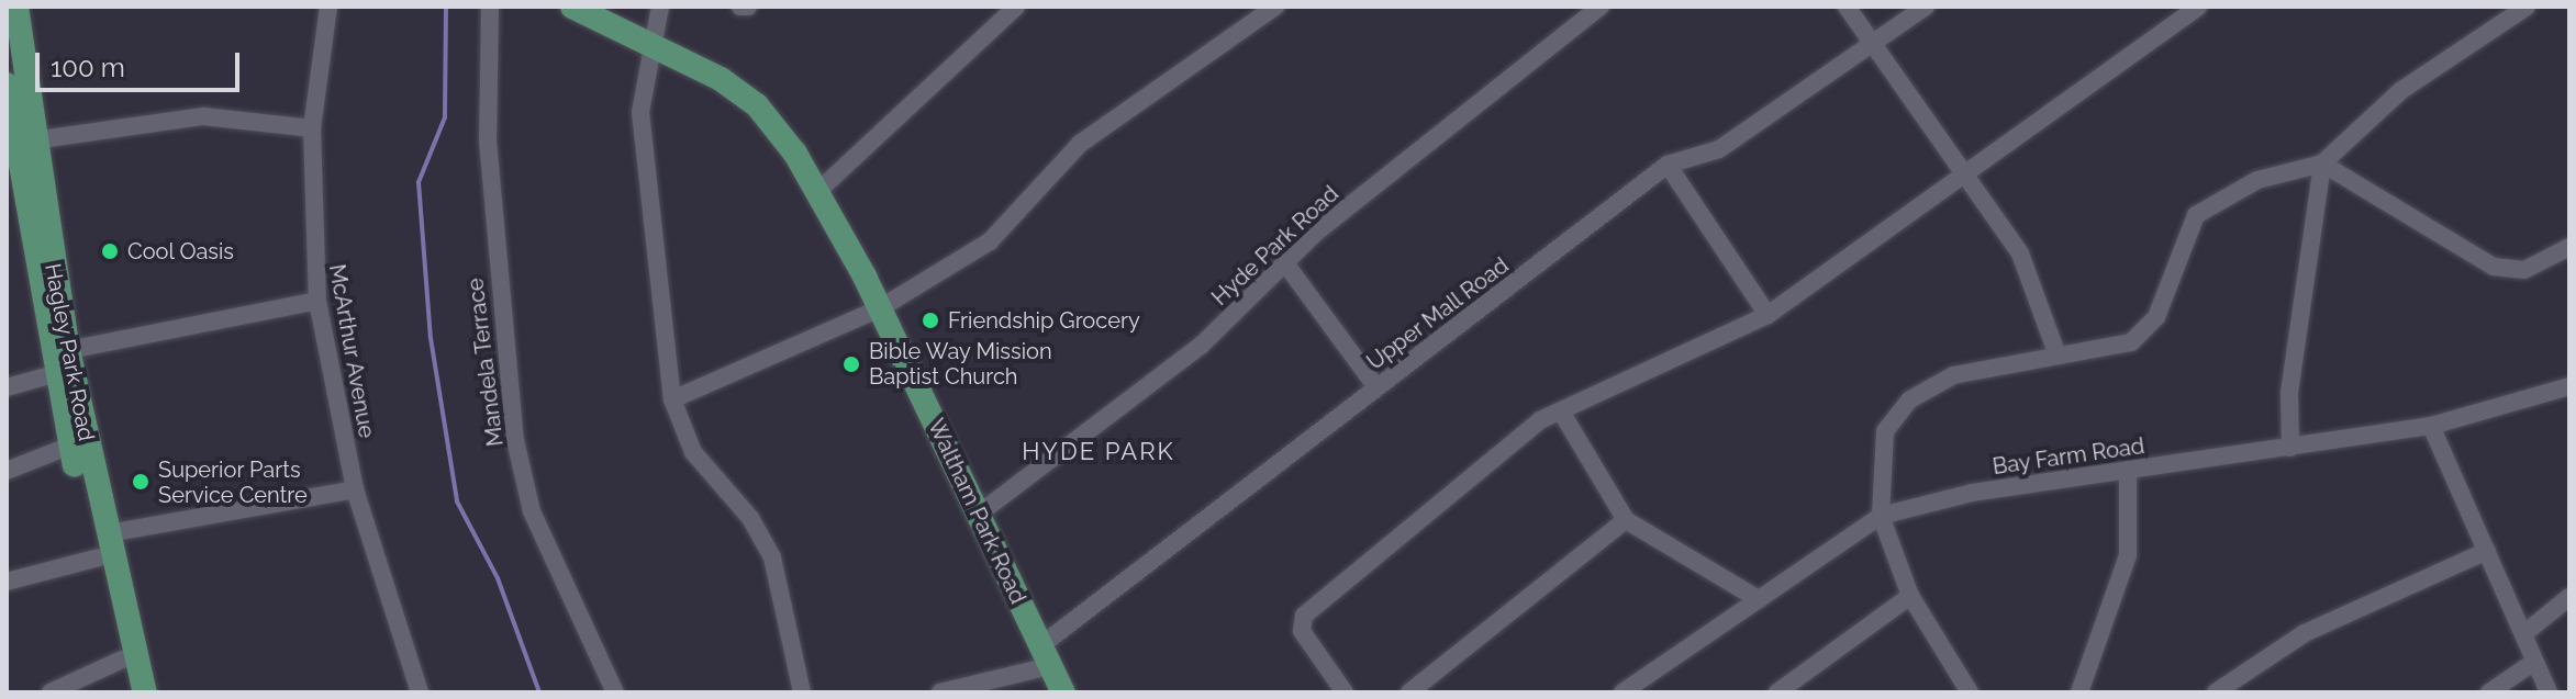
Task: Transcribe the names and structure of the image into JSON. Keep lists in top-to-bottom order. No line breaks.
{"streets":{"main road":["Hagley Park Road","Waltham Park Road"],"street":["Hyde Park Road","Upper Mall Road","McArthur Avenue","Mandela Terrace","Bay Farm Road"]},"crossings":[["Hyde Park Road","Waltham Park Road"],["Upper Mall Road","Waltham Park Road"]],"districts":["HYDE PARK"],"places":["Cool Oasis","Friendship Grocery","Bible Way Mission Baptist Church","Superior Parts Service Centre"],"scale_bar":"100 m"}
